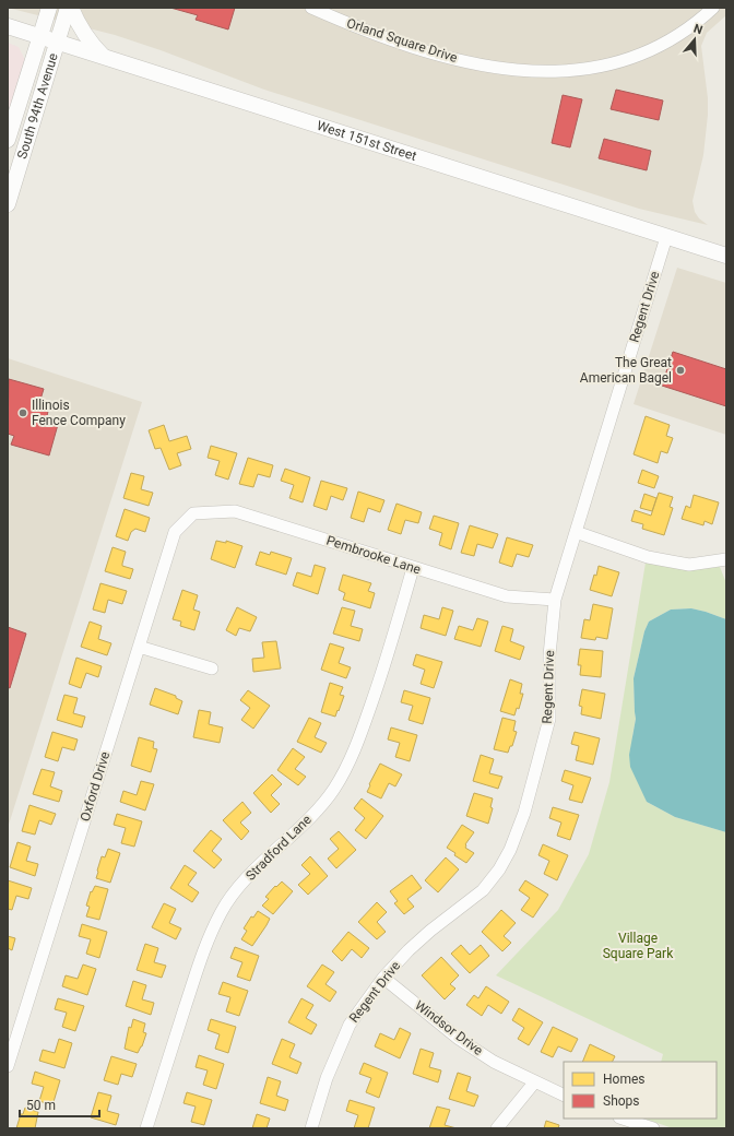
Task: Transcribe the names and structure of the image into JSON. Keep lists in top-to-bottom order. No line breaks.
{"streets":{"street":["Orland Square Drive","South 94th Avenue","West 151st Street","Regent Drive","Pembrooke Lane","Oxford Drive","Stradford Lane","Windsor Drive"]},"crossings":[["South 94th Avenue","West 151st Street"],["West 151st Street","Regent Drive"],["Regent Drive","Pembrooke Lane"],["Regent Drive","Windsor Drive"],["Pembrooke Lane","Oxford Drive"],["Pembrooke Lane","Stradford Lane"]],"parks":["Village Square Park"],"places":["The Great American Bagel","Illinois Fence Company"],"legend":["Homes","Shops"],"scale_bar":"50 m","north":"top"}
